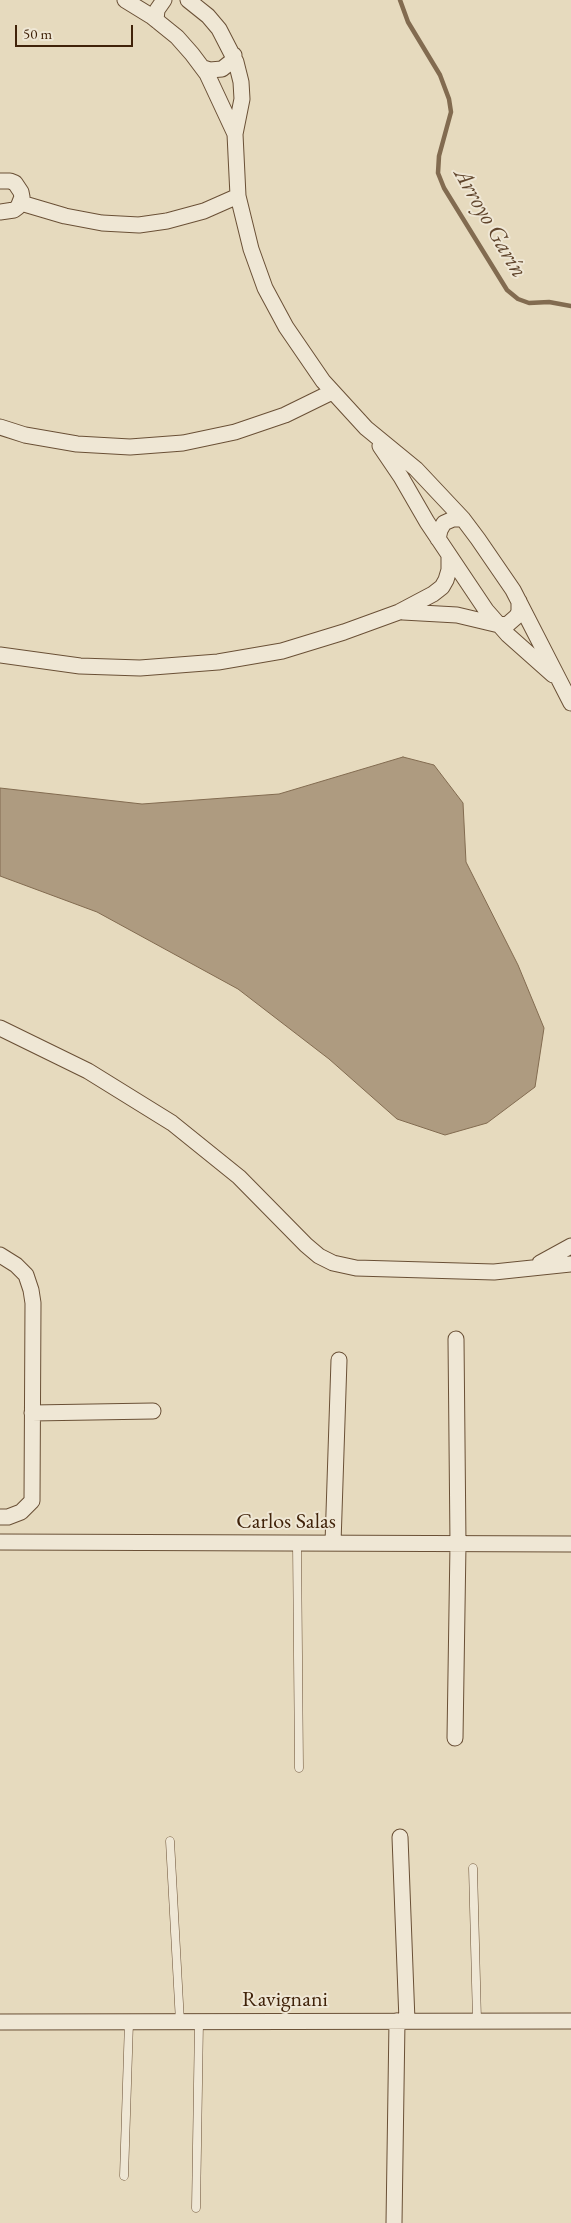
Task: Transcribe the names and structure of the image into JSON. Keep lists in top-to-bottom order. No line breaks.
{"streets":{"street":["Carlos Salas","Ravignani"]},"water":["Arroyo Garín"],"scale_bar":"50 m"}
